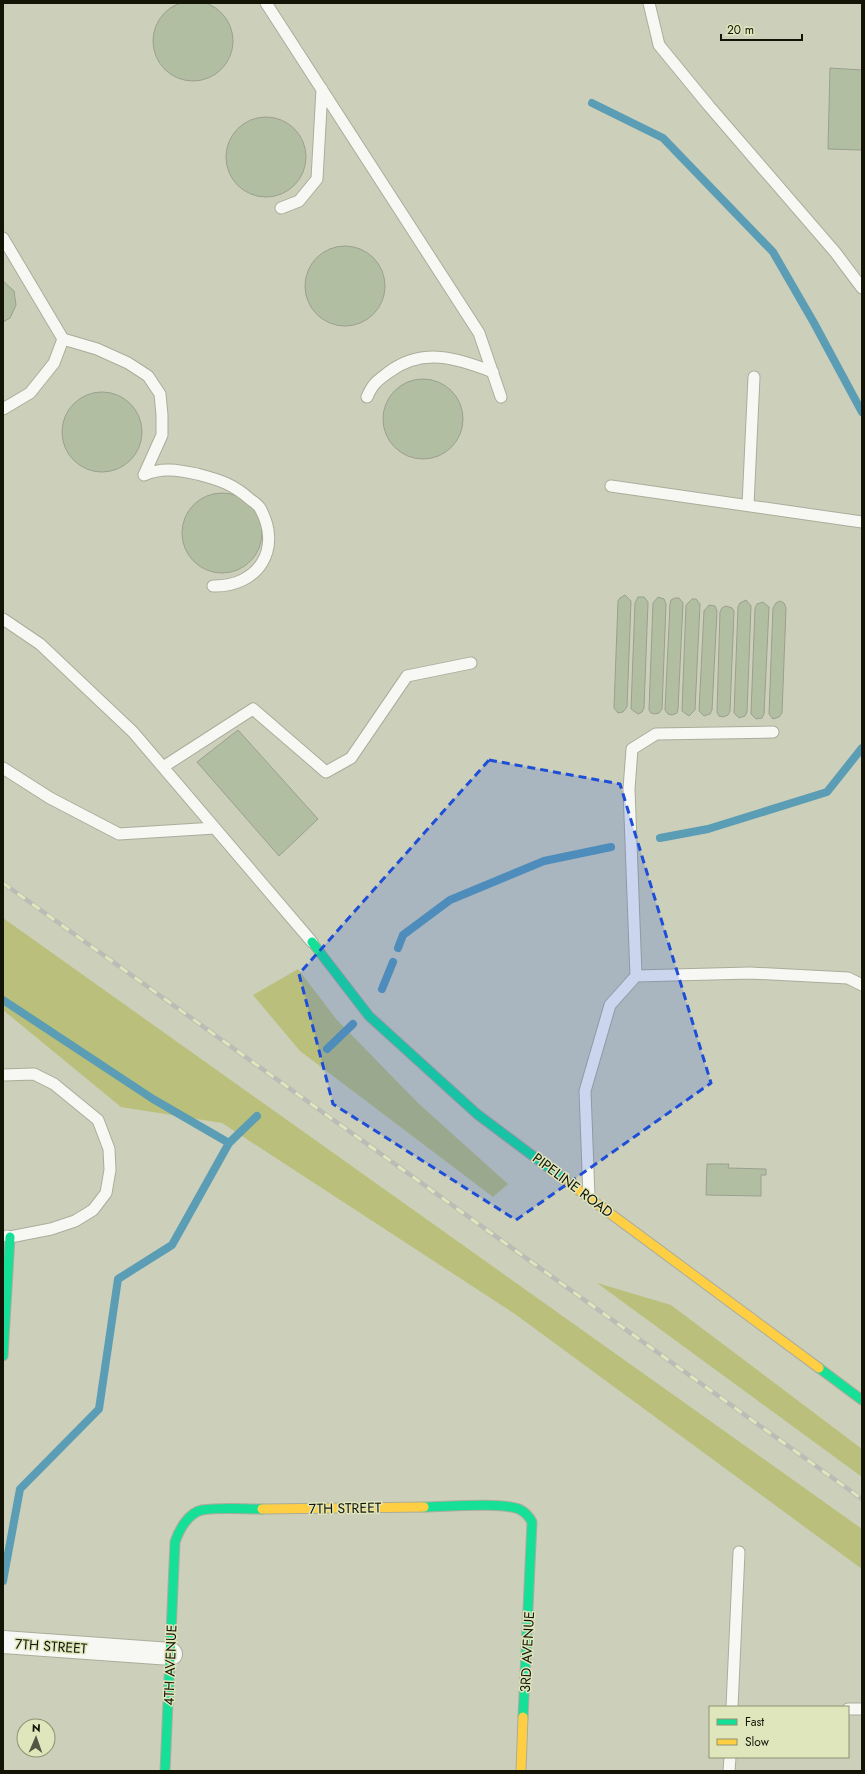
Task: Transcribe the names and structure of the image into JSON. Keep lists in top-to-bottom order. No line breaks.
{"streets":{"street":["PIPELINE ROAD","7TH STREET","3RD AVENUE","4TH AVENUE"]},"crossings":[["7TH STREET","3RD AVENUE"],["7TH STREET","4TH AVENUE"]],"legend":["Fast","Slow"],"scale_bar":"20 m","north":"top"}
